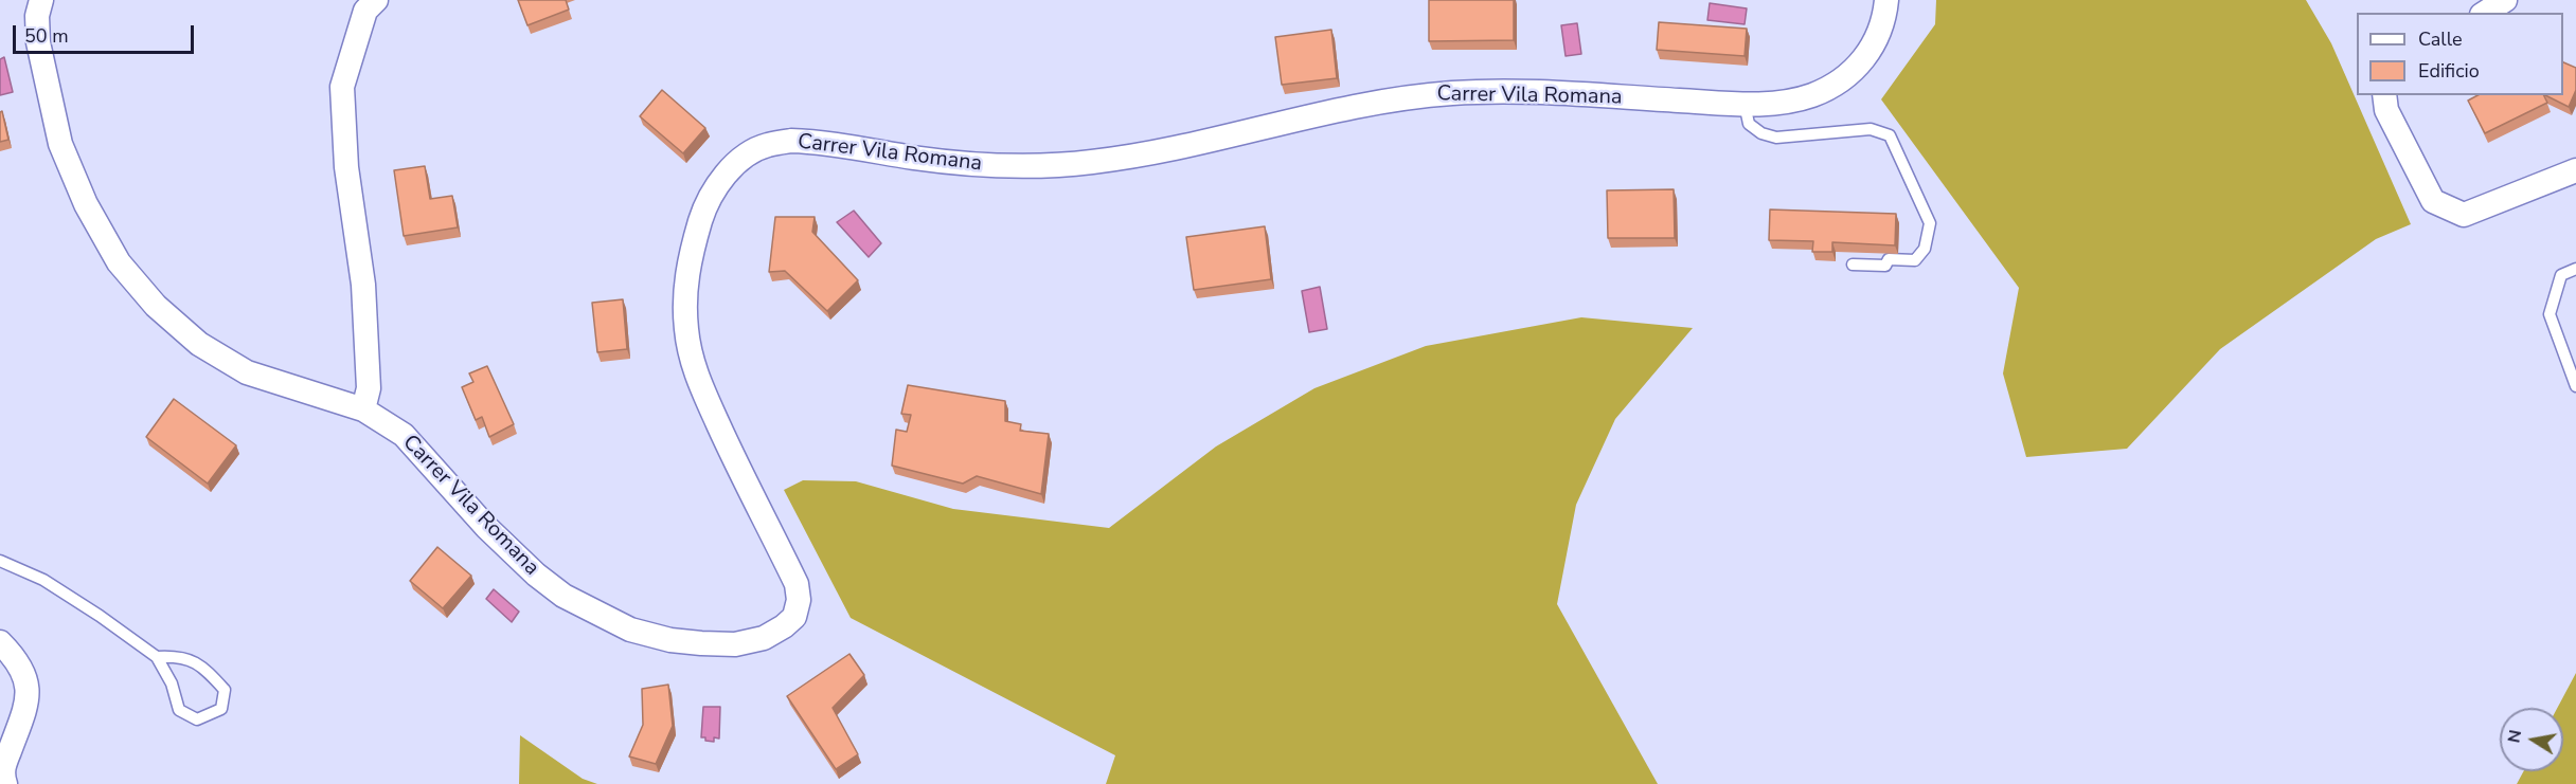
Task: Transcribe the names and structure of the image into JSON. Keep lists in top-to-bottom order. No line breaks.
{"streets":{"street":["Carrer Vila Romana"]},"legend":["Calle","Edificio"],"scale_bar":"50 m","north":"left"}
